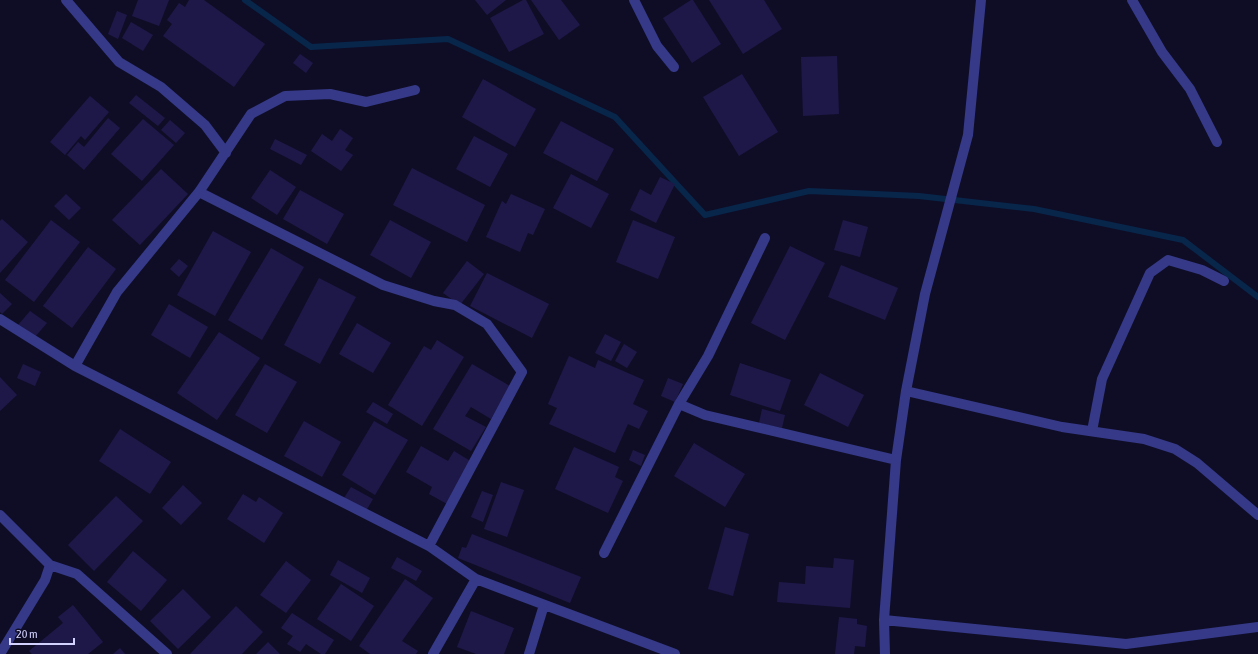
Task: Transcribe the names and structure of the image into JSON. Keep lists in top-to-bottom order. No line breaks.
{"scale_bar":"20 m"}
